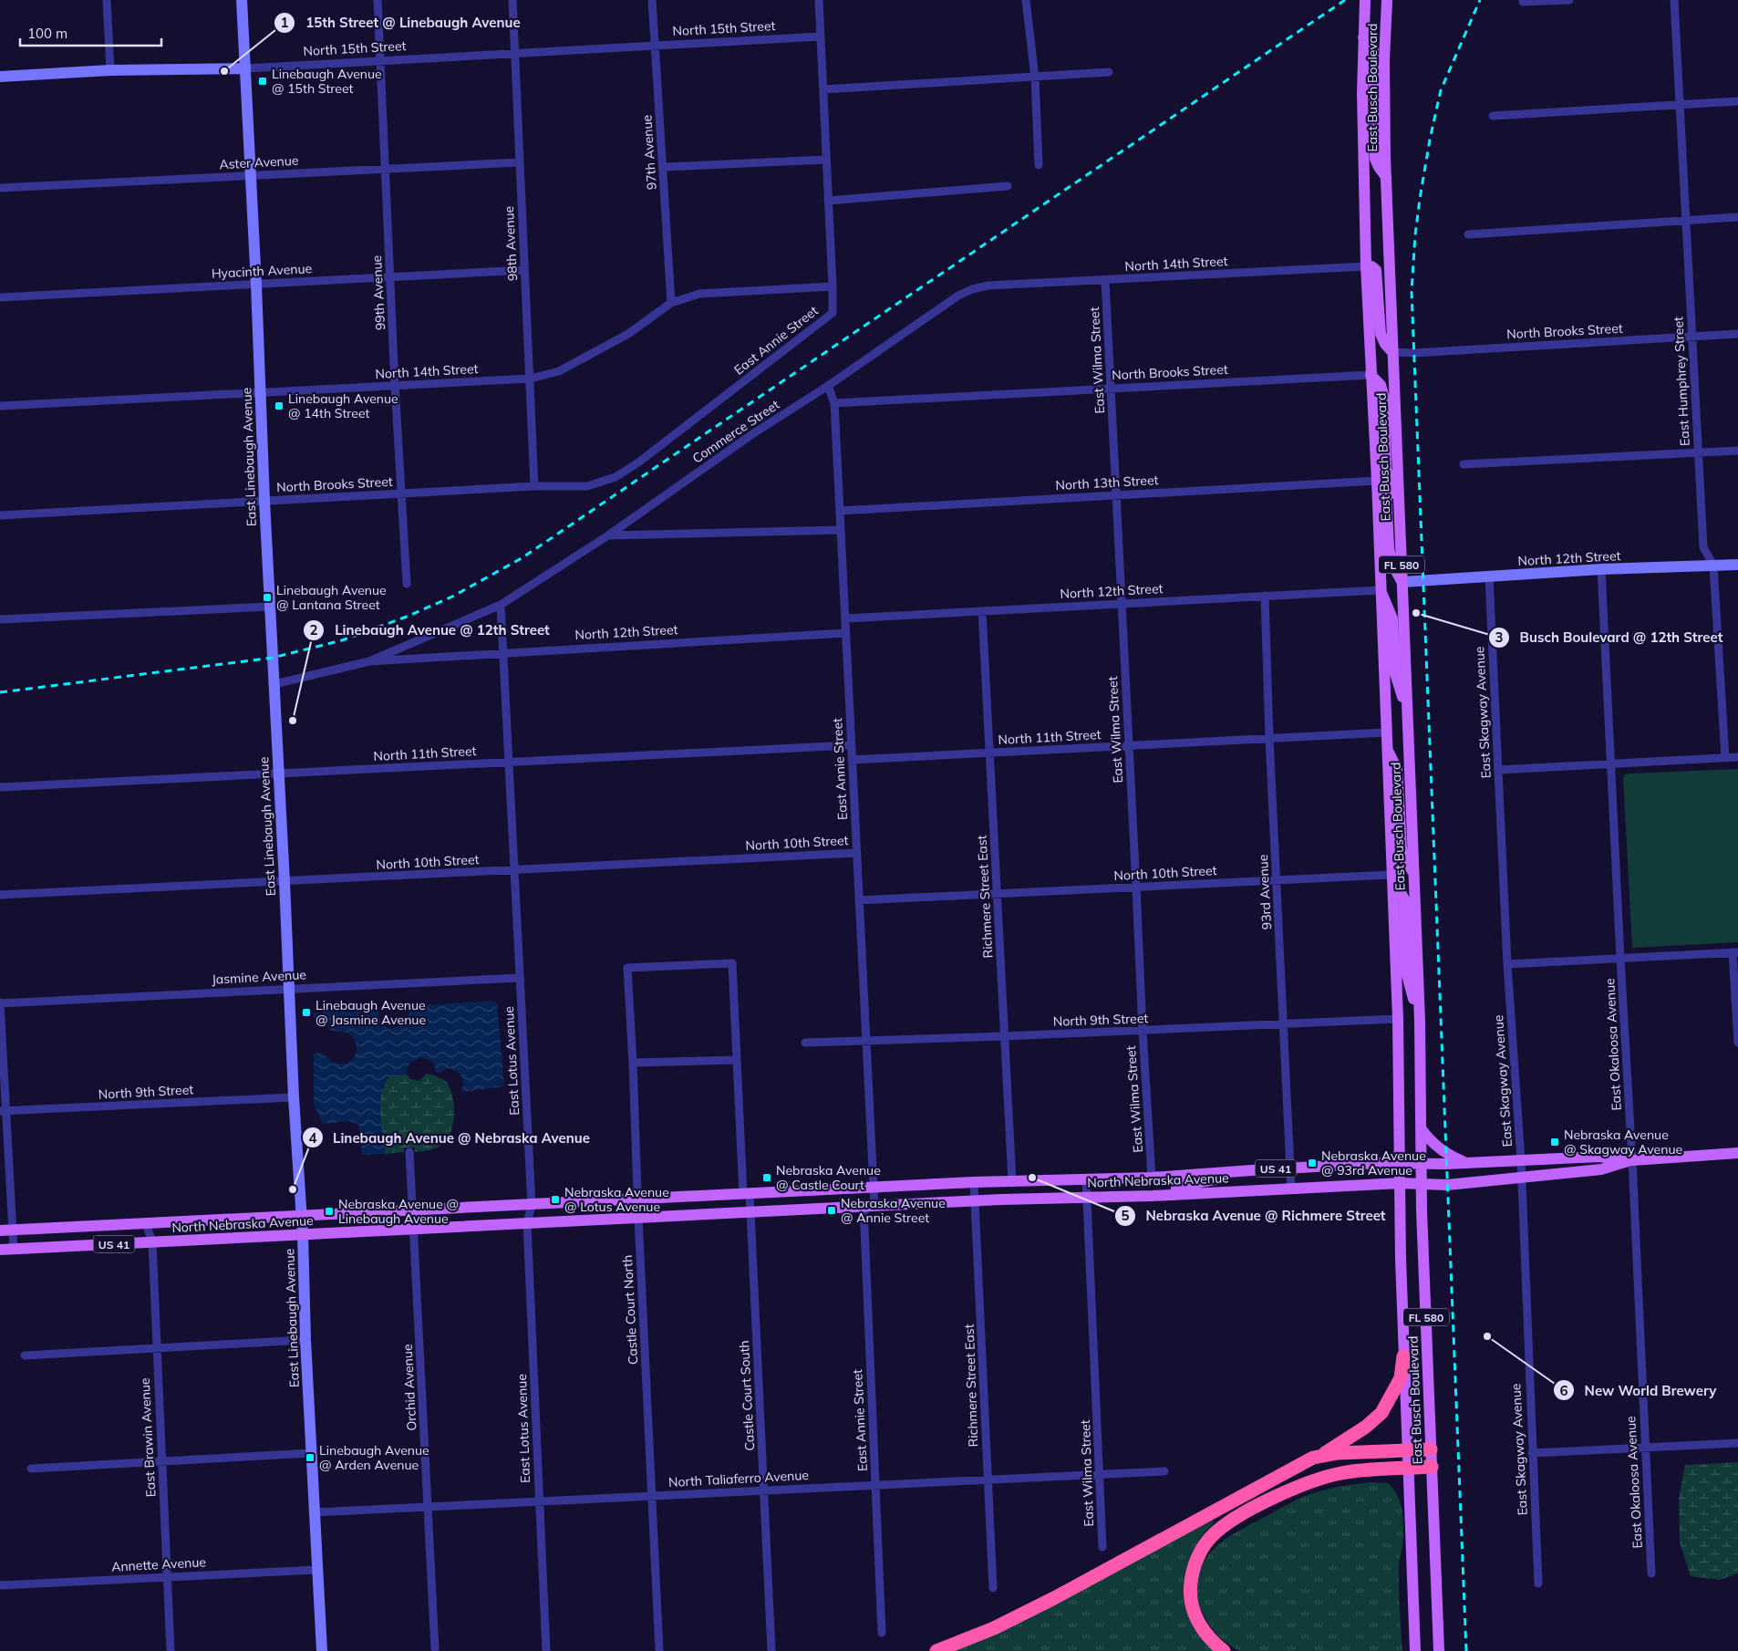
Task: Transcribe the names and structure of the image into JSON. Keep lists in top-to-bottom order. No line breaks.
{"streets":{"main road":["East Busch Boulevard","FL 580","US 41","North Nebraska Avenue"],"street":["North 15th Street","97th Avenue","Aster Avenue","98th Avenue","North 14th Street","Hyacinth Avenue","99th Avenue","North Brooks Street","East Annie Street","East Wilma Street","East Humphrey Street","Commerce Street","East Linebaugh Avenue","North 13th Street","North 12th Street","East Skagway Avenue","North 11th Street","North 10th Street","93rd Avenue","Richmere Street East","Jasmine Avenue","North 9th Street","East Okaloosa Avenue","East Lotus Avenue","Castle Court North","Orchid Avenue","Castle Court South","East Brawin Avenue","North Taliaferro Avenue","Annette Avenue"]},"crossings":[["North 15th Street","97th Avenue"],["North 15th Street","98th Avenue"],["North 15th Street","99th Avenue"],["North 15th Street","East Annie Street"],["North 15th Street","East Linebaugh Avenue"],["East Busch Boulevard","North 14th Street"],["East Busch Boulevard","North Brooks Street"],["East Busch Boulevard","North 13th Street"],["East Busch Boulevard","North 12th Street"],["East Busch Boulevard","North 11th Street"],["East Busch Boulevard","North 10th Street"],["East Busch Boulevard","North 9th Street"],["East Busch Boulevard","North Nebraska Avenue"],["97th Avenue","North 14th Street"],["Aster Avenue","98th Avenue"],["Aster Avenue","99th Avenue"],["Aster Avenue","East Linebaugh Avenue"],["98th Avenue","North 14th Street"],["98th Avenue","Hyacinth Avenue"],["98th Avenue","North Brooks Street"],["98th Avenue","East Annie Street"],["North 14th Street","99th Avenue"],["North 14th Street","East Annie Street"],["North 14th Street","East Wilma Street"],["North 14th Street","Commerce Street"],["North 14th Street","East Linebaugh Avenue"],["Hyacinth Avenue","99th Avenue"],["Hyacinth Avenue","East Linebaugh Avenue"],["99th Avenue","North Brooks Street"],["North Brooks Street","East Annie Street"],["North Brooks Street","East Wilma Street"],["North Brooks Street","East Humphrey Street"],["North Brooks Street","East Linebaugh Avenue"],["East Annie Street","Commerce Street"],["East Annie Street","North 13th Street"],["East Annie Street","North 12th Street"],["East Annie Street","North 11th Street"],["East Annie Street","North 10th Street"],["East Annie Street","North 9th Street"],["East Annie Street","North Nebraska Avenue"],["East Annie Street","North Taliaferro Avenue"],["East Wilma Street","North 13th Street"],["East Wilma Street","North 12th Street"],["East Wilma Street","North 11th Street"],["East Wilma Street","North 10th Street"],["East Wilma Street","North 9th Street"],["East Wilma Street","North Nebraska Avenue"],["East Wilma Street","North Taliaferro Avenue"],["East Humphrey Street","North 12th Street"],["Commerce Street","North 12th Street"],["Commerce Street","East Lotus Avenue"],["East Linebaugh Avenue","North 12th Street"],["East Linebaugh Avenue","North 11th Street"],["East Linebaugh Avenue","North 10th Street"],["East Linebaugh Avenue","Jasmine Avenue"],["East Linebaugh Avenue","North 9th Street"],["East Linebaugh Avenue","North Nebraska Avenue"],["East Linebaugh Avenue","North Taliaferro Avenue"],["East Linebaugh Avenue","Annette Avenue"],["North 12th Street","East Skagway Avenue"],["North 12th Street","93rd Avenue"],["North 12th Street","Richmere Street East"],["North 12th Street","East Okaloosa Avenue"],["North 12th Street","East Lotus Avenue"],["East Skagway Avenue","North Nebraska Avenue"],["North 11th Street","93rd Avenue"],["North 11th Street","Richmere Street East"],["North 11th Street","East Lotus Avenue"],["North 10th Street","93rd Avenue"],["North 10th Street","Richmere Street East"],["North 10th Street","East Lotus Avenue"],["93rd Avenue","North 9th Street"],["93rd Avenue","North Nebraska Avenue"],["Richmere Street East","North 9th Street"],["Richmere Street East","North Nebraska Avenue"],["Richmere Street East","North Taliaferro Avenue"],["Jasmine Avenue","East Lotus Avenue"],["East Okaloosa Avenue","North Nebraska Avenue"],["East Lotus Avenue","North Nebraska Avenue"],["East Lotus Avenue","North Taliaferro Avenue"],["North Nebraska Avenue","Castle Court North"],["North Nebraska Avenue","Orchid Avenue"],["North Nebraska Avenue","Castle Court South"],["North Nebraska Avenue","East Brawin Avenue"],["Castle Court North","Castle Court South"],["Castle Court North","North Taliaferro Avenue"],["Orchid Avenue","North Taliaferro Avenue"],["Castle Court South","North Taliaferro Avenue"],["East Brawin Avenue","Annette Avenue"]],"places":{"other":["15th Street @ Linebaugh Avenue","Busch Boulevard @ 12th Street","Linebaugh Avenue @ 12th Street","Nebraska Avenue @ Richmere Street","Linebaugh Avenue @ Nebraska Avenue","New World Brewery"],"transit":["Linebaugh Avenue @ 15th Street","Linebaugh Avenue @ 14th Street","Linebaugh Avenue @ Lantana Street","Linebaugh Avenue @ Jasmine Avenue","Nebraska Avenue @ Skagway Avenue","Nebraska Avenue @ 93rd Avenue","Nebraska Avenue @ Castle Court","Nebraska Avenue @ Lotus Avenue","Nebraska Avenue @ Annie Street","Nebraska Avenue @ Linebaugh Avenue","Linebaugh Avenue @ Arden Avenue"]},"scale_bar":"100 m"}
